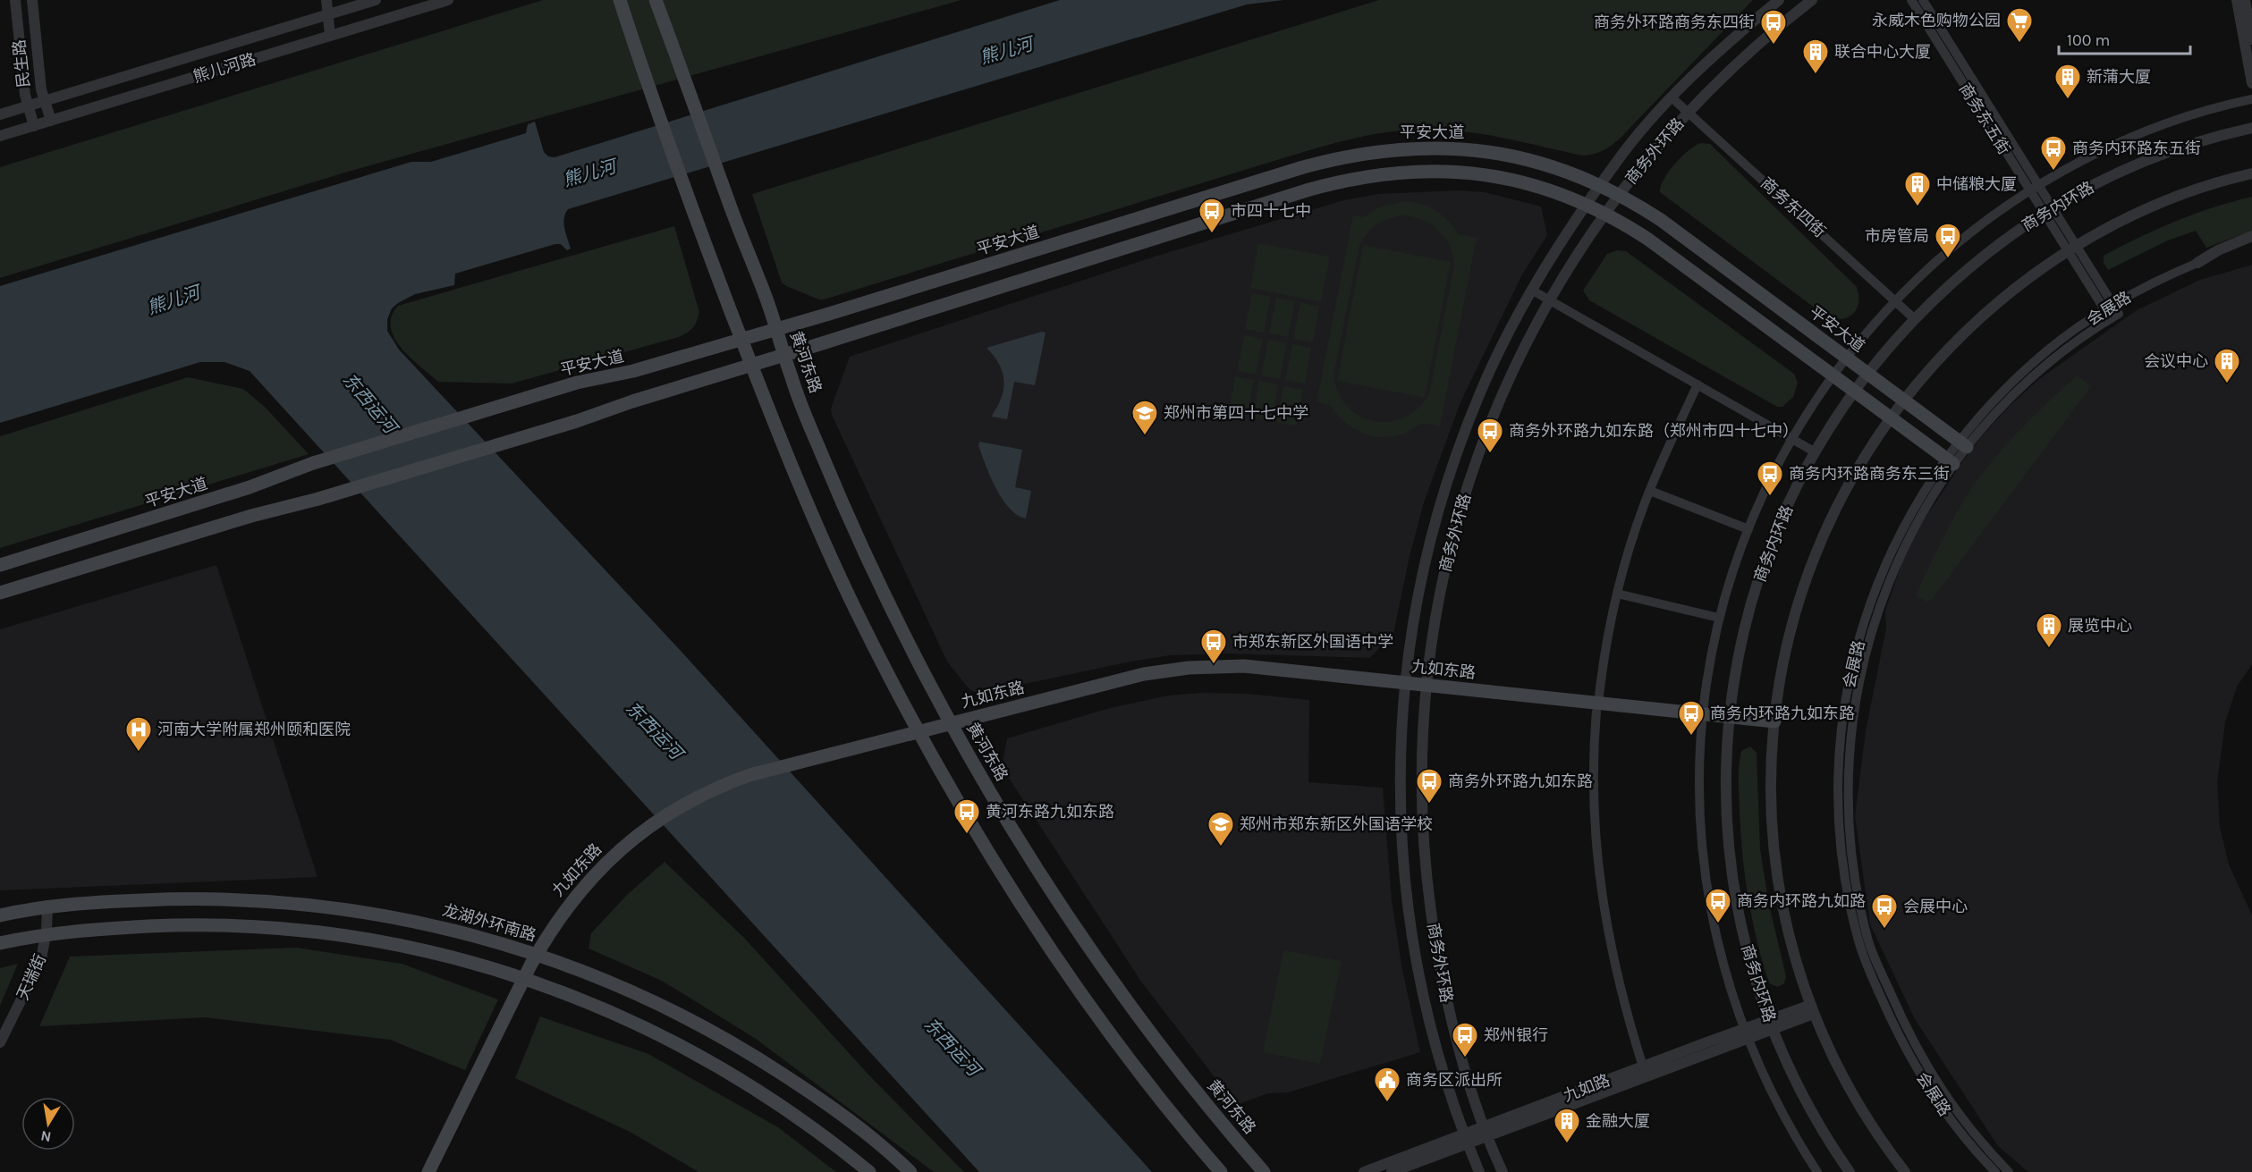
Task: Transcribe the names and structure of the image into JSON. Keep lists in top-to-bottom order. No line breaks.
{"streets":{"main road":["平安大道","黄河东路","九如东路","龙湖外环南路"],"street":["民生路","熊儿河路","商务东五街","商务外环路","商务内环路","商务东四街","会展路","天瑞街","九如路"]},"crossings":[["民生路","熊儿河路"],["商务东五街","商务内环路"],["商务东五街","会展路"],["平安大道","商务外环路"],["平安大道","商务内环路"],["平安大道","会展路"],["平安大道","黄河东路"],["商务外环路","商务东四街"],["商务外环路","九如东路"],["商务外环路","九如路"],["商务内环路","商务东四街"],["商务内环路","九如东路"],["商务内环路","九如路"],["黄河东路","九如东路"],["九如东路","龙湖外环南路"],["龙湖外环南路","天瑞街"]],"water":["熊儿河","东西运河"],"places":{"supermarket":["永威木色购物公园"],"bus stop":["商务外环路商务东四街","商务内环路东五街","市四十七中","市房管局","商务外环路九如东路（郑州市四十七中）","商务内环路商务东三街","市郑东新区外国语中学","商务内环路九如东路","商务外环路九如东路","黄河东路九如东路","商务内环路九如路","会展中心","郑州银行"],"building":["联合中心大厦","新蒲大厦","中储粮大厦","会议中心","展览中心","金融大厦"],"school or university":["郑州市第四十七中学","郑州市郑东新区外国语学校"],"hospital":["河南大学附属郑州颐和医院"],"public building":["商务区派出所"]},"scale_bar":"100 m","north":"bottom"}
